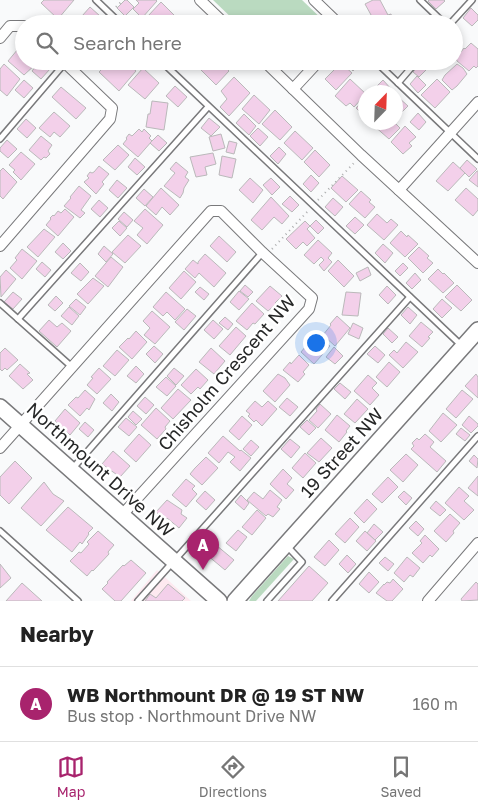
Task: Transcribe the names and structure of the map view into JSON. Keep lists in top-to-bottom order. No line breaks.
{"streets":{"street":["Chisholm Crescent NW","19 Street NW","Northmount Drive NW"]},"crossings":[["Chisholm Crescent NW","Northmount Drive NW"]],"north":"top right","page":{"search":"Search here","pins":"A","heading":"Nearby","list":[{"mark":"A","name":"WB Northmount DR @ 19 ST NW","note":"Bus stop · Northmount Drive NW","value":"160 m"}],"nav":["Map","Directions","Saved"]}}
